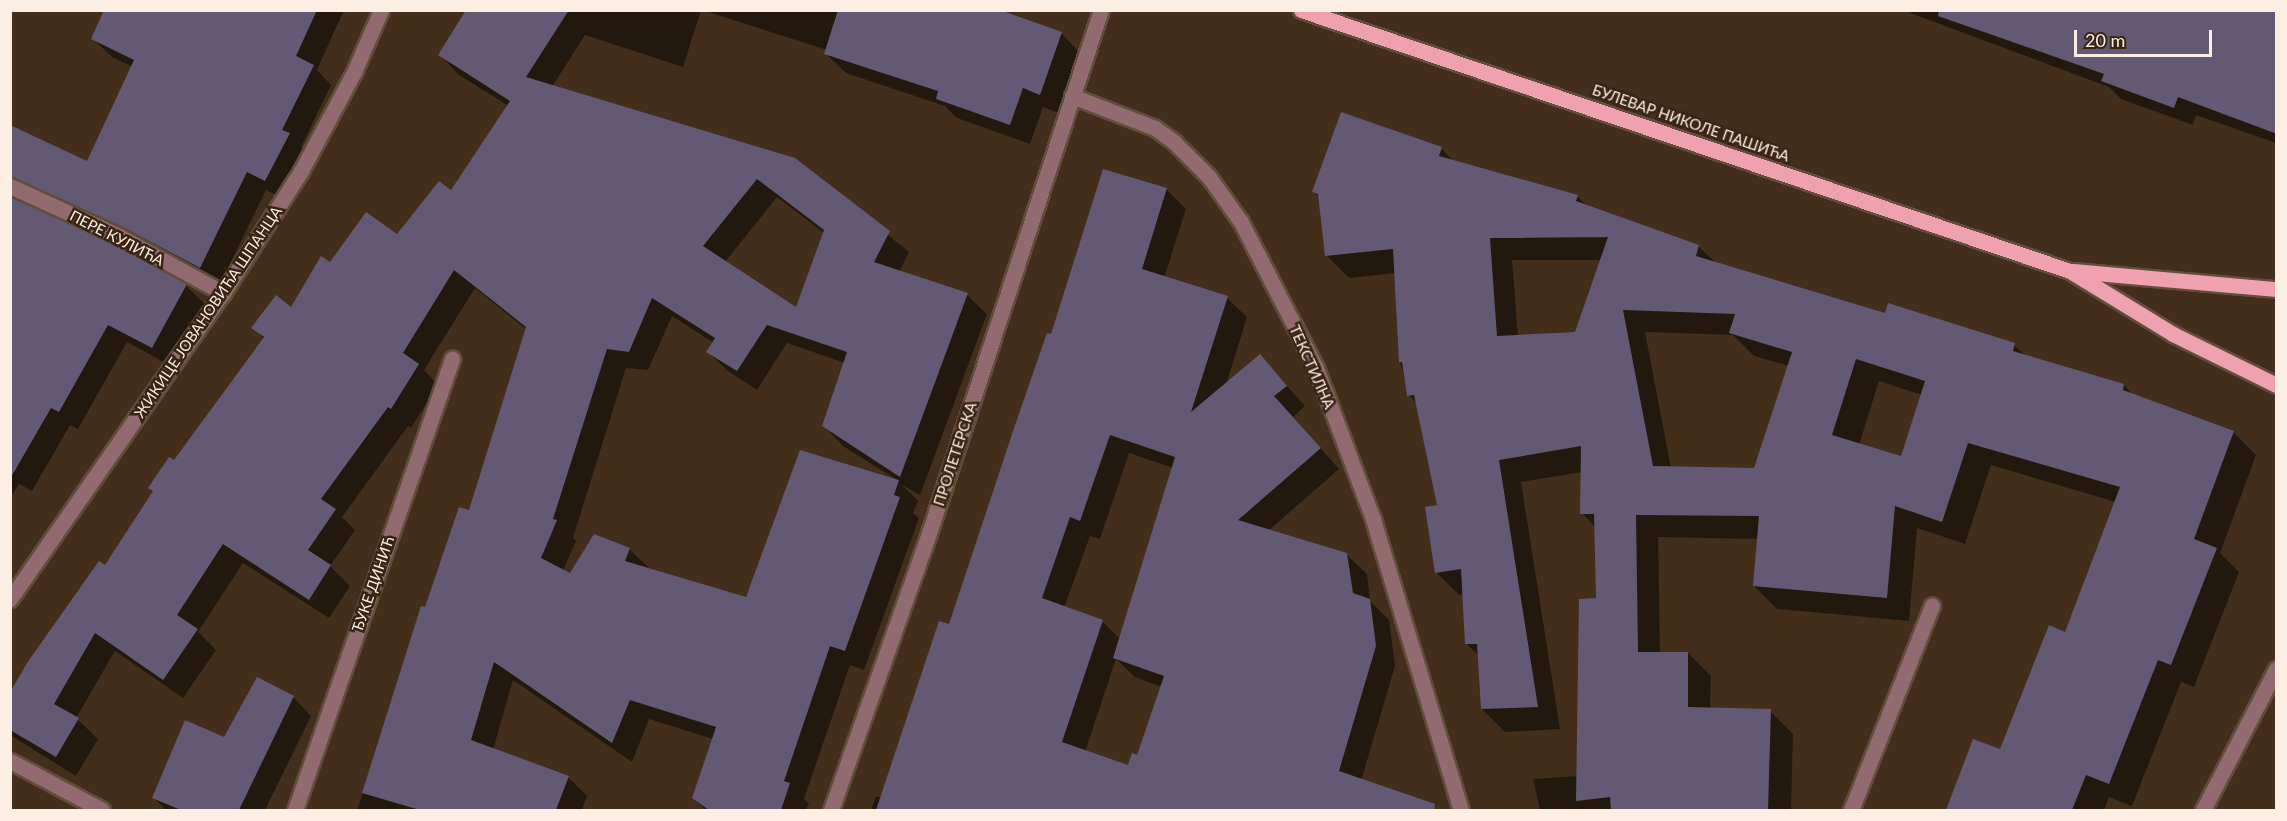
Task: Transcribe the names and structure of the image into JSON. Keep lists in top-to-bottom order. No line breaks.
{"streets":{"main road":["БУЛЕВАР НИКОЛЕ ПАШИЋА"],"street":["ПЕРЕ КУЛИЋА","ЖИКИЦЕ ЈОВАНОВИЋА ШПАНЦА","ТЕКСТИЛНА","ПРОЛЕТЕРСКА","ЂУКЕ ДИНИЋ"]},"crossings":[["ПЕРЕ КУЛИЋА","ЖИКИЦЕ ЈОВАНОВИЋА ШПАНЦА"],["ТЕКСТИЛНА","ПРОЛЕТЕРСКА"]],"scale_bar":"20 m"}
